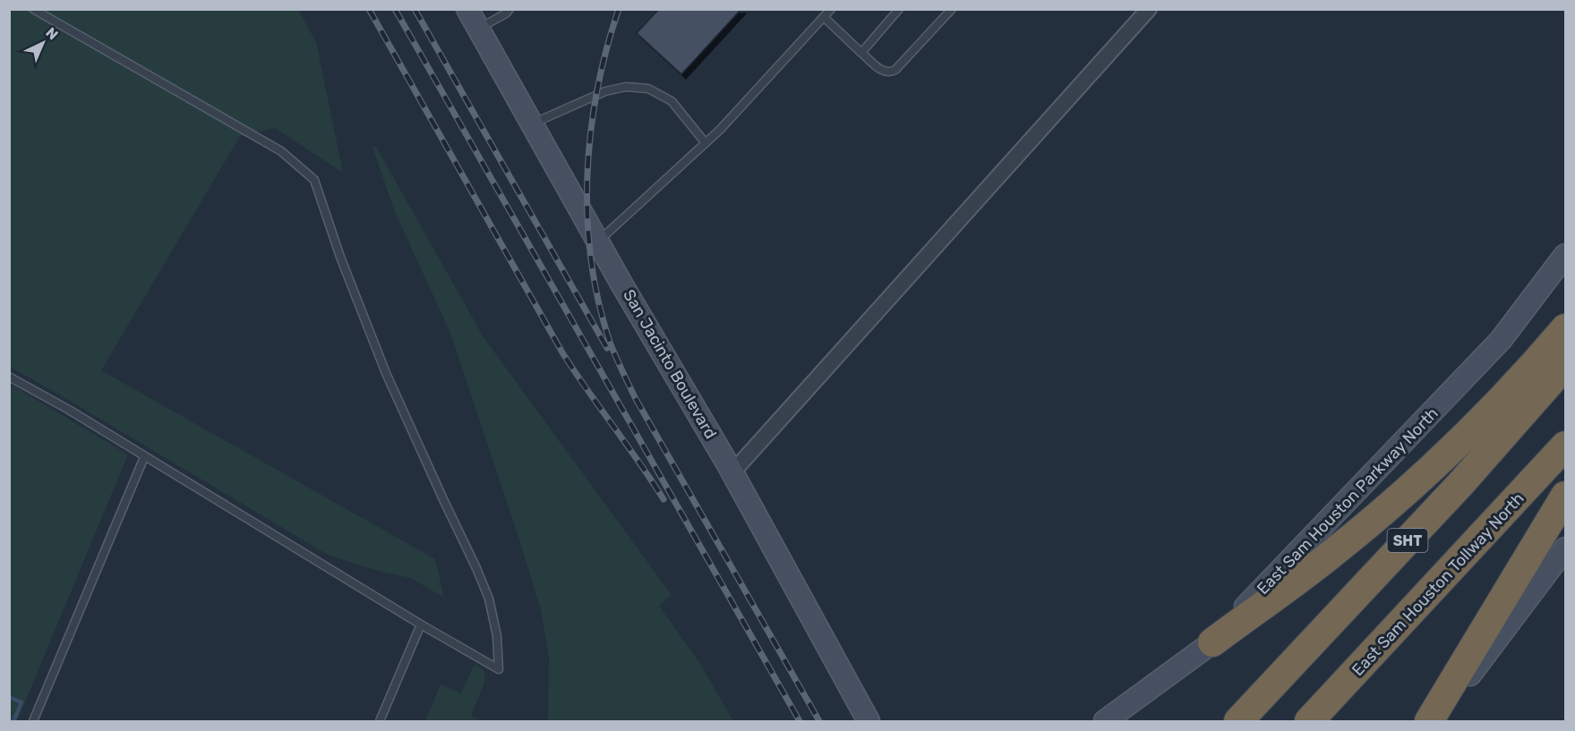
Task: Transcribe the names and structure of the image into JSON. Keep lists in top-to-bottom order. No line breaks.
{"streets":{"highway":["SHT","East Sam Houston Tollway North"],"main road":["San Jacinto Boulevard","East Sam Houston Parkway North"]},"north":"top right"}
